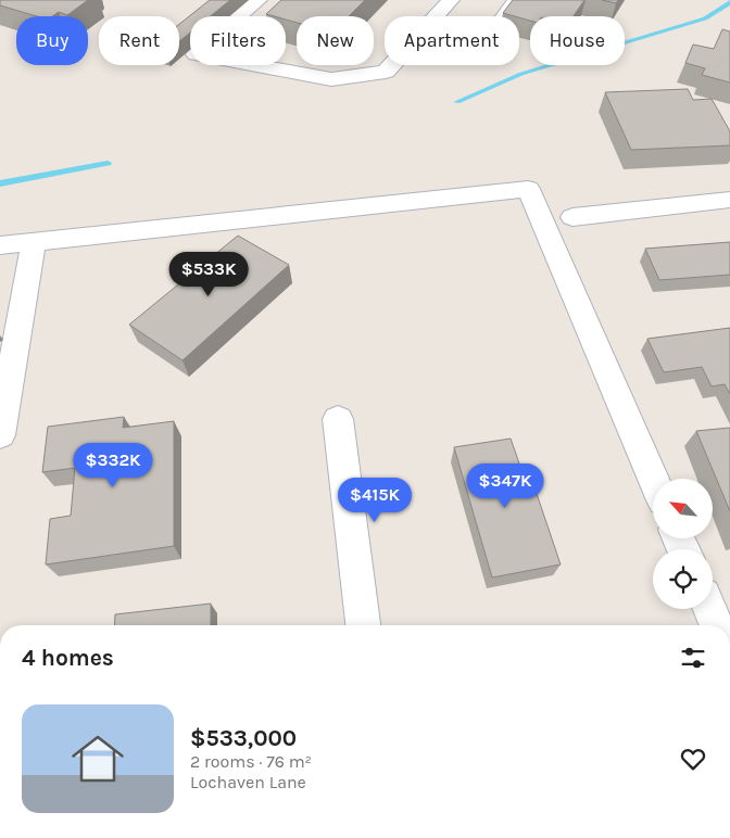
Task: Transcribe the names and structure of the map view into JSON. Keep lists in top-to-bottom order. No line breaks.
{"north":"top left","page":{"chip":["Buy","Rent","Filters","New","Apartment","House"],"price":["$533K","$332K","$347K","$415K"],"heading":"4 homes","list":[{"name":"$533,000","note":"2 rooms · 76 m² · Lochaven Lane"}]}}
